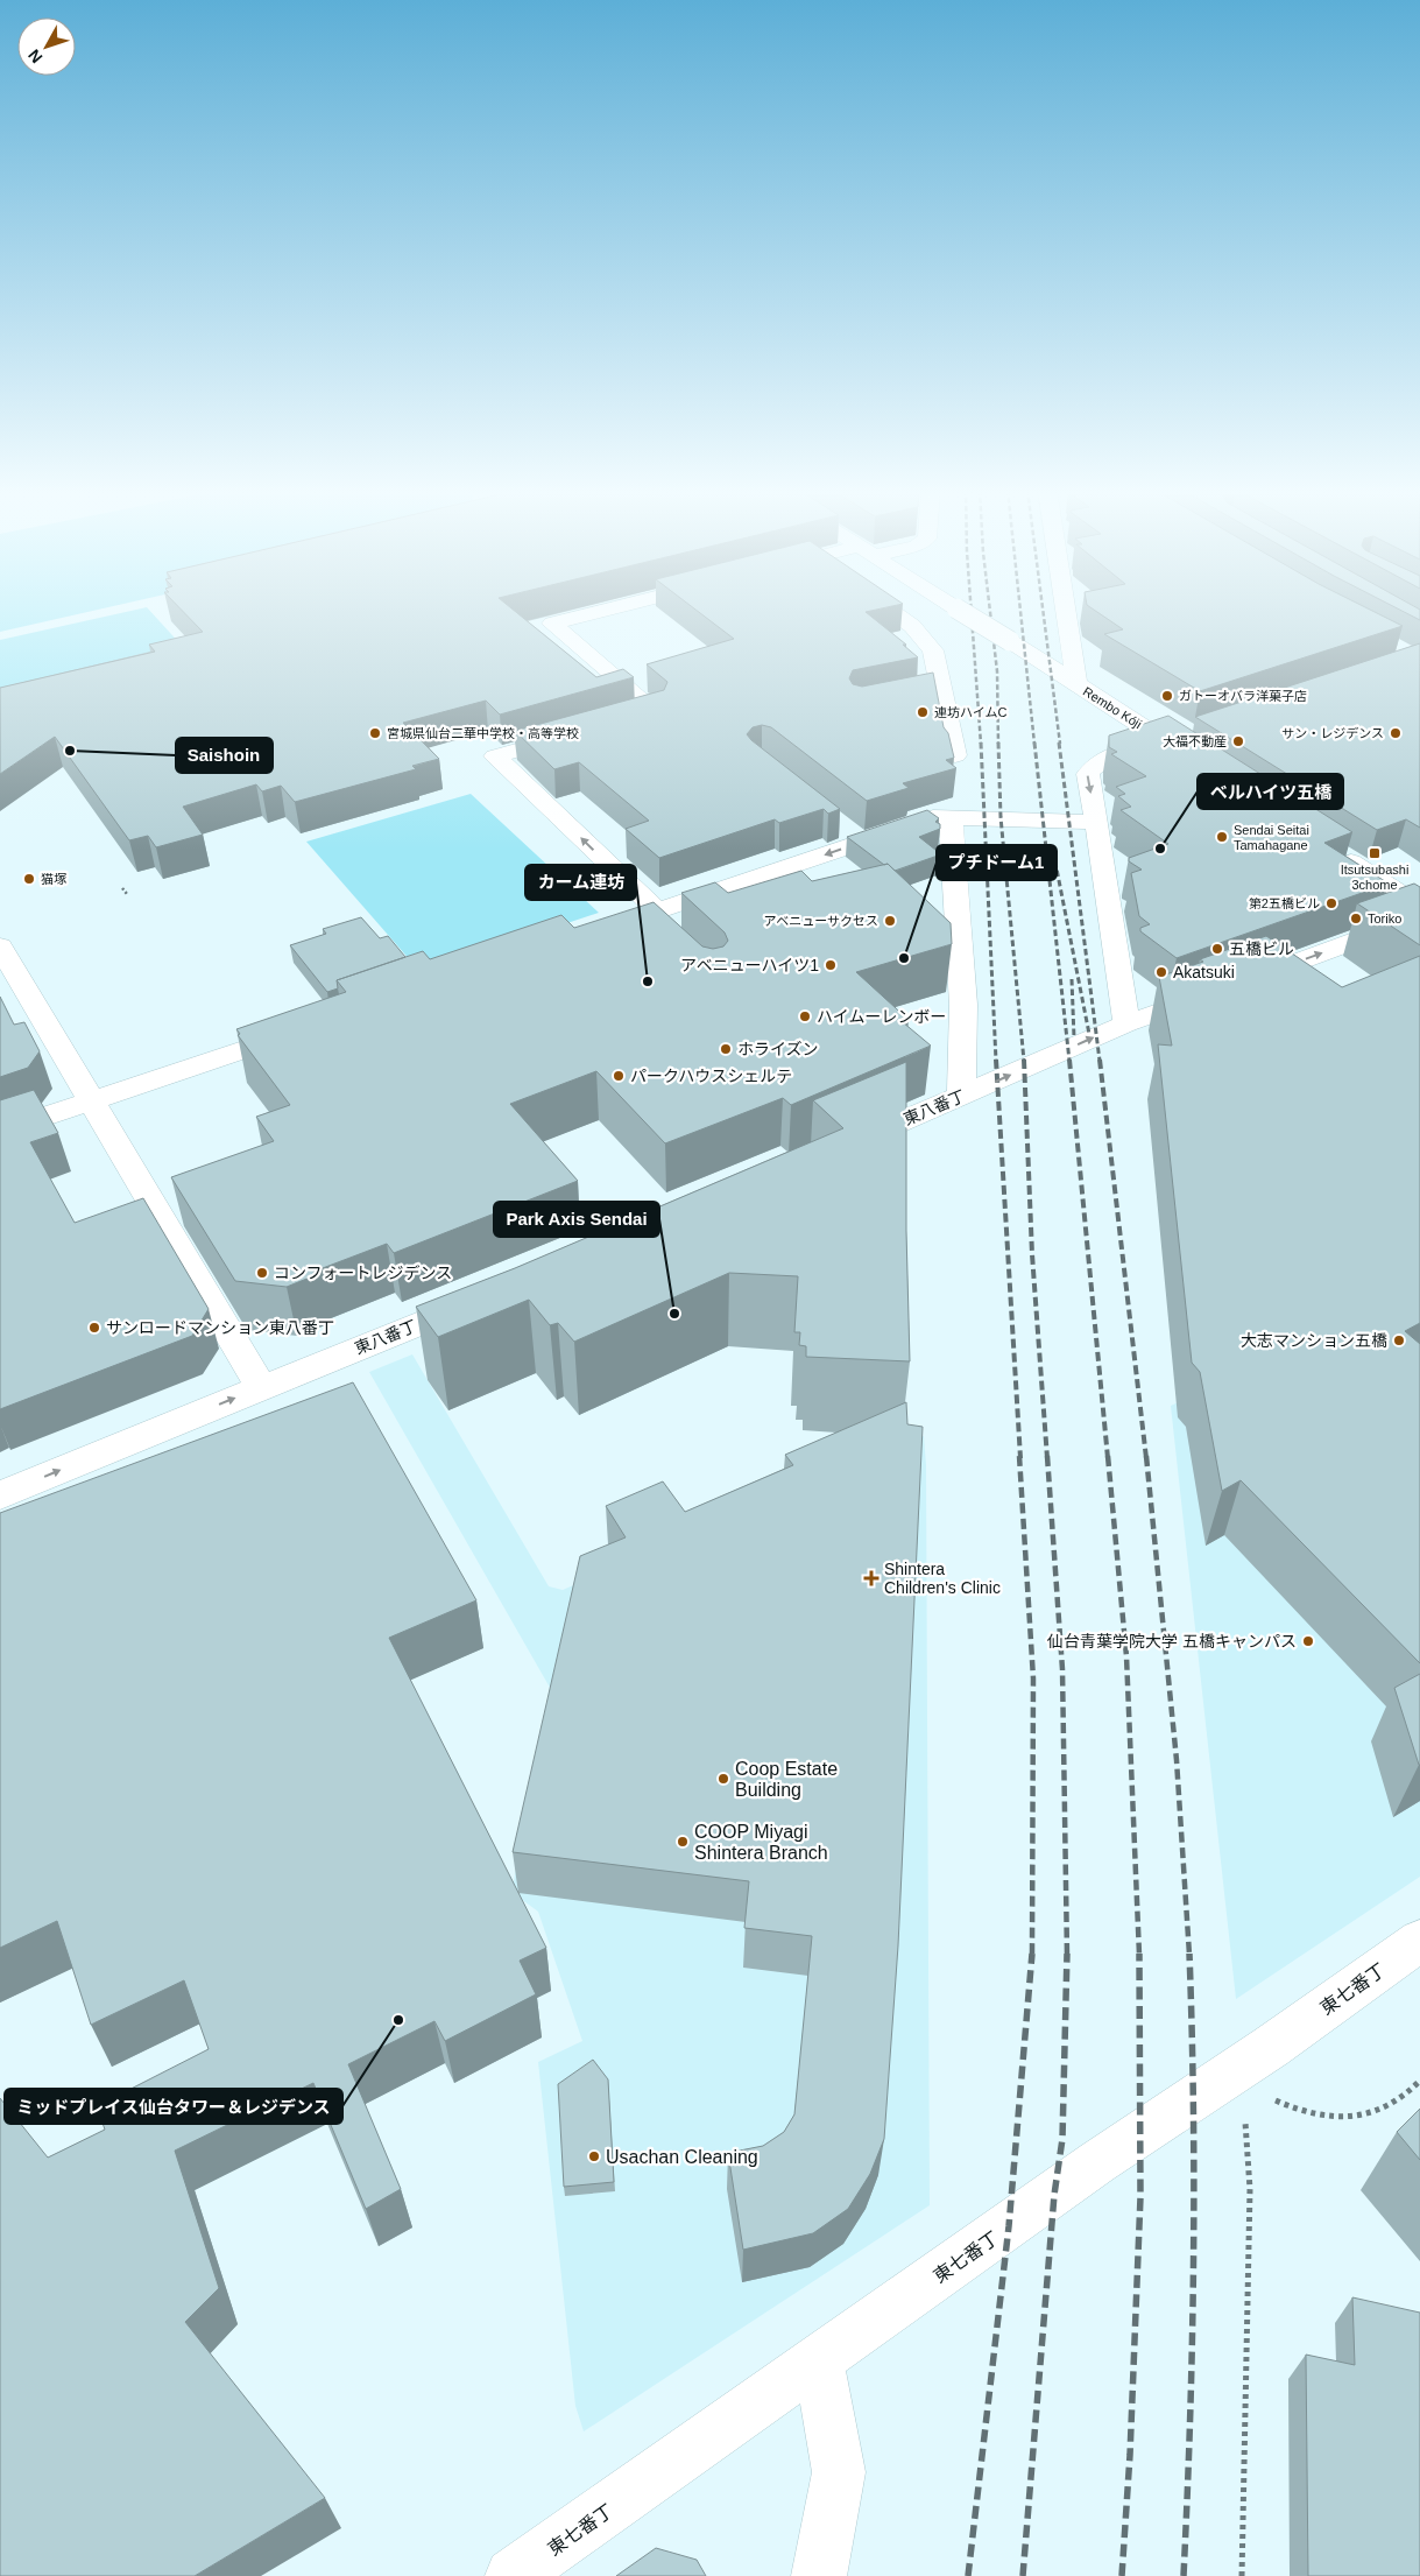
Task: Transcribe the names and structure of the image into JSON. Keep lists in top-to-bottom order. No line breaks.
{"streets":{"street":["Rembo Kóji","東八番丁","東七番丁"]},"places":{"other":["ガトーオバラ洋菓子店","連坊ハイムC","宮城県仙台二華中学校・高等学校","サン・レジデンス","大福不動産","Saishoin","Sendai Seitai Tamahagane","ベルハイツ五橋","猫塚","第2五橋ビル","Toriko","アベニューサクセス","五橋ビル","プチドーム1","アベニューハイツ1","Akatsuki","カーム連坊","ハイムーレンボー","ホライズン","パークハウスシェルテ","コンフォートレジデンス","Park Axis Sendai","サンロードマンション東八番丁","大志マンション五橋","仙台青葉学院大学 五橋キャンパス","Coop Estate Building","COOP Miyagi Shintera Branch","ミッドプレイス仙台タワー＆レジデンス","Usachan Cleaning"],"transit":["Itsutsubashi 3chome"],"health":["Shintera Children's Clinic"]},"north":"bottom left"}
